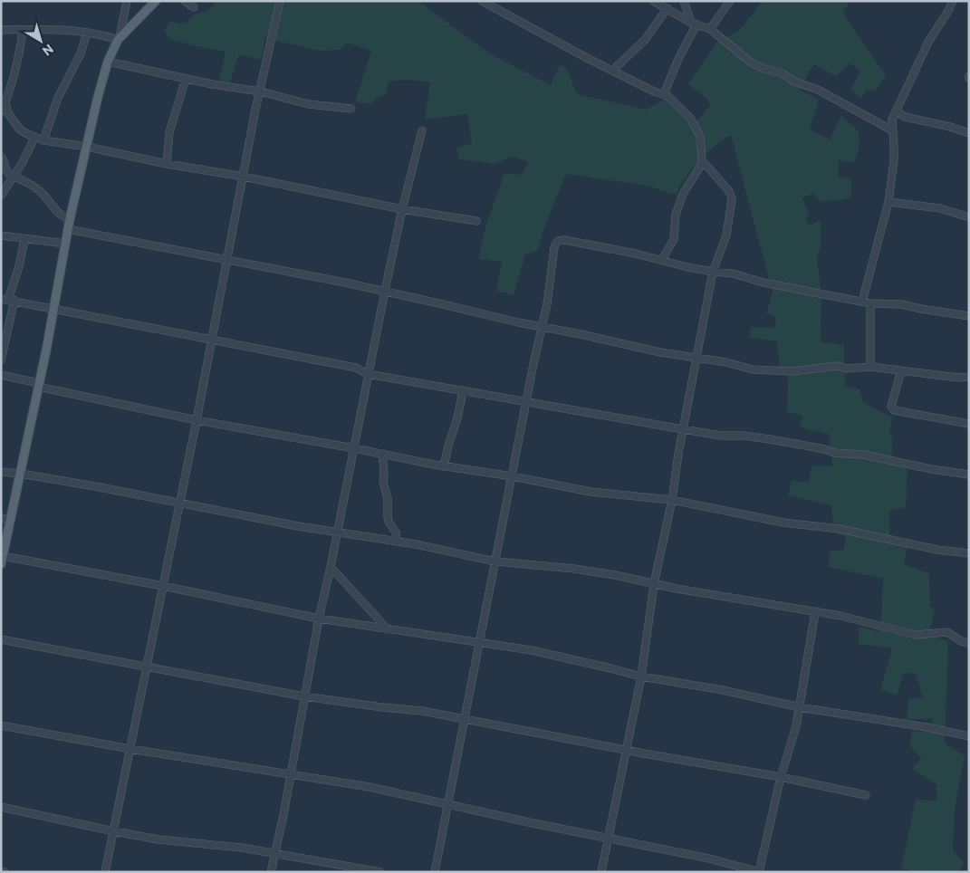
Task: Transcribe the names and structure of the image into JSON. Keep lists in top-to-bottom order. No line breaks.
{"north":"bottom right"}
